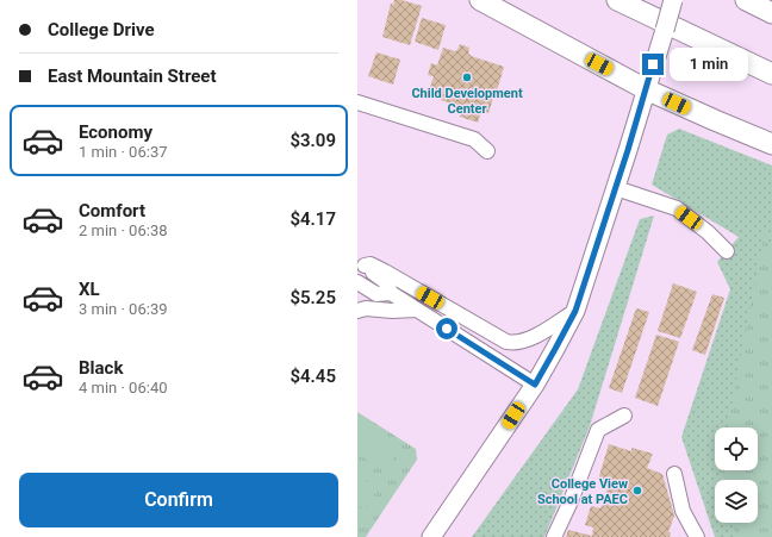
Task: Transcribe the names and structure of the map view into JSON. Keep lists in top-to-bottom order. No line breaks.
{"places":["Child Development Center","College View School at PAEC"],"page":{"banner":["College Drive","East Mountain Street"],"bubble":"1 min","list":[{"name":"Economy","note":"1 min · 06:37","value":"$3.09"},{"name":"Comfort","note":"2 min · 06:38","value":"$4.17"},{"name":"XL","note":"3 min · 06:39","value":"$5.25"},{"name":"Black","note":"4 min · 06:40","value":"$4.45"}],"buttons":"Confirm"}}
